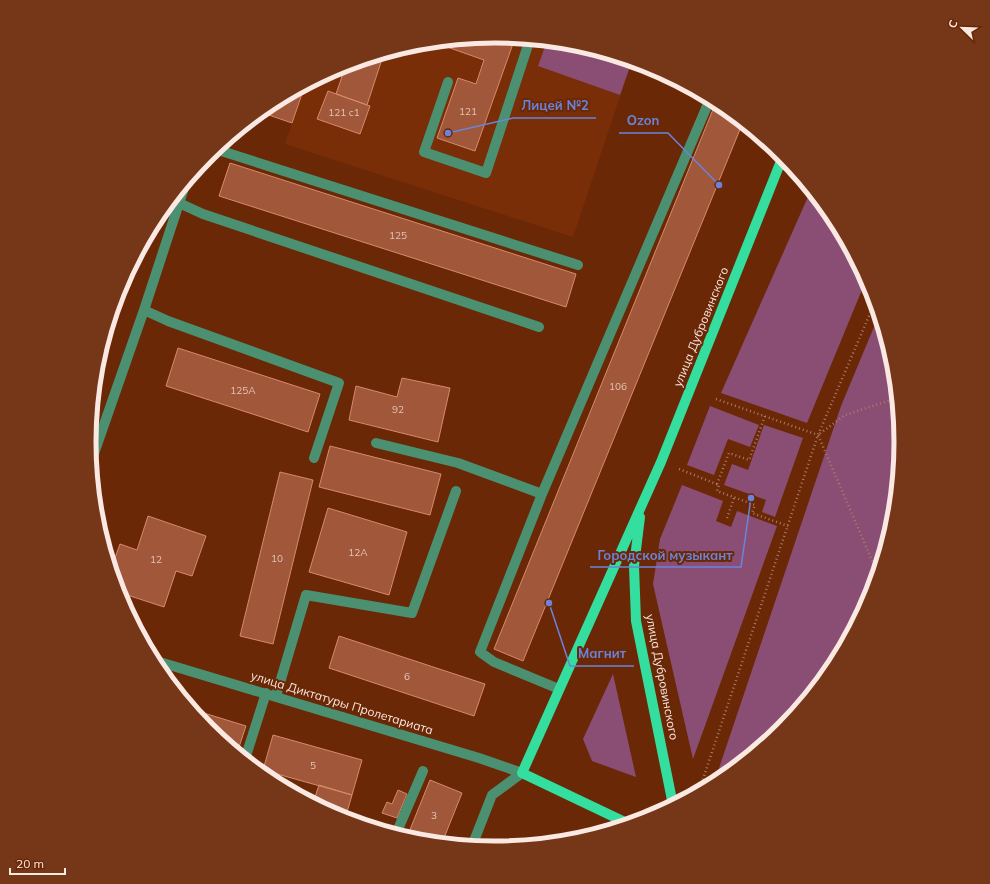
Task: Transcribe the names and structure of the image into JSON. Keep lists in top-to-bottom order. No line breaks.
{"streets":{"main road":["улица Дубровинского"],"street":["улица Диктатуры Пролетариата"]},"crossings":[["улица Дубровинского","улица Диктатуры Пролетариата"]],"places":["Лицей №2","Ozon","Городской музыкант","Магнит"],"house_numbers":["121","121 с1","125","106","125А","92","12А","10","12","6","5","3"],"scale_bar":"20 m","north":"top left"}
